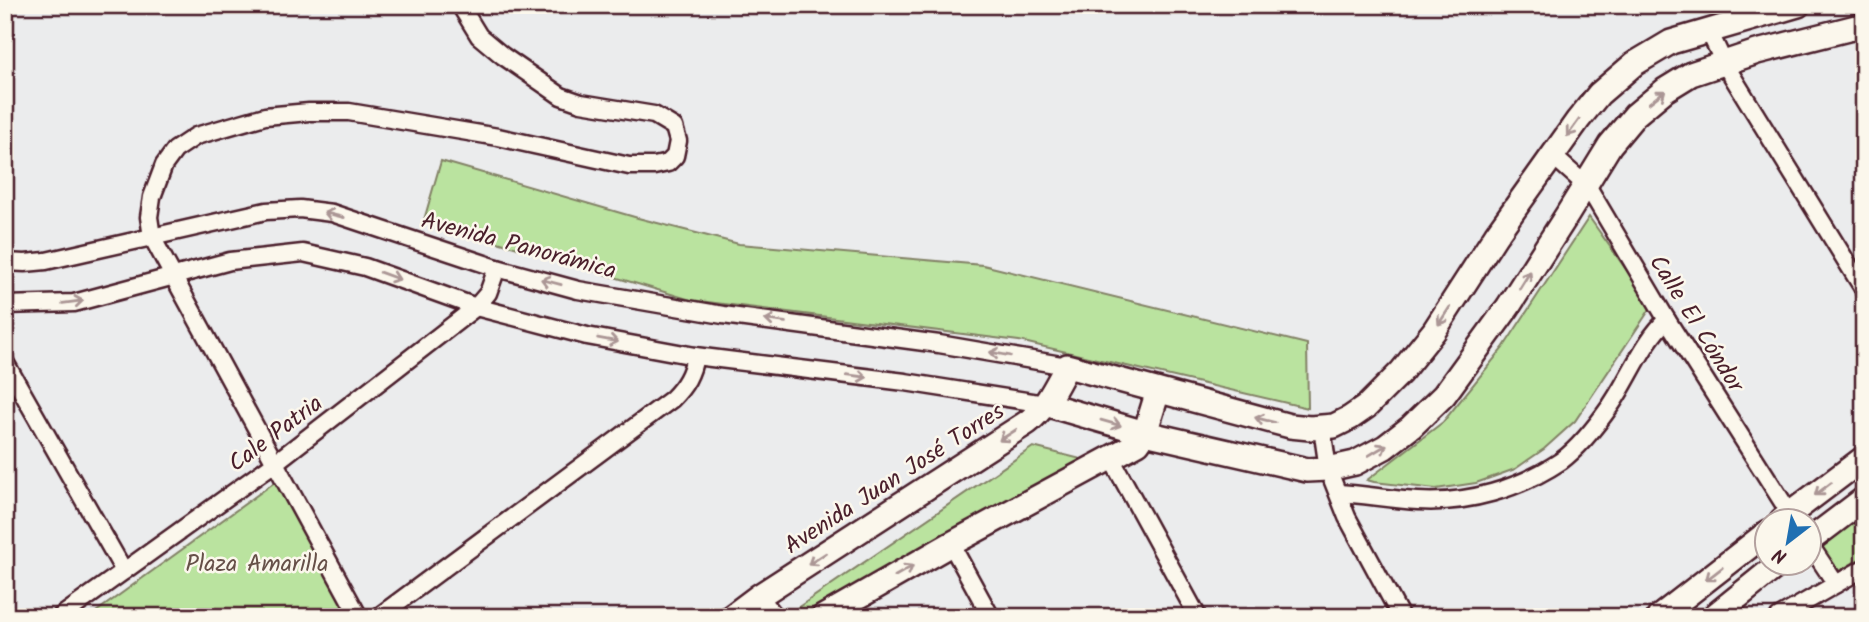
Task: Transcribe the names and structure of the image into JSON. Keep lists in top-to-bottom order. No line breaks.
{"streets":{"street":["Avenida Panorámica","Calle El Cóndor","Cale Patria","Avenida Juan José Torres"]},"crossings":[["Avenida Panorámica","Cale Patria"],["Avenida Panorámica","Avenida Juan José Torres"]],"parks":["Plaza Amarilla"],"north":"bottom left"}
